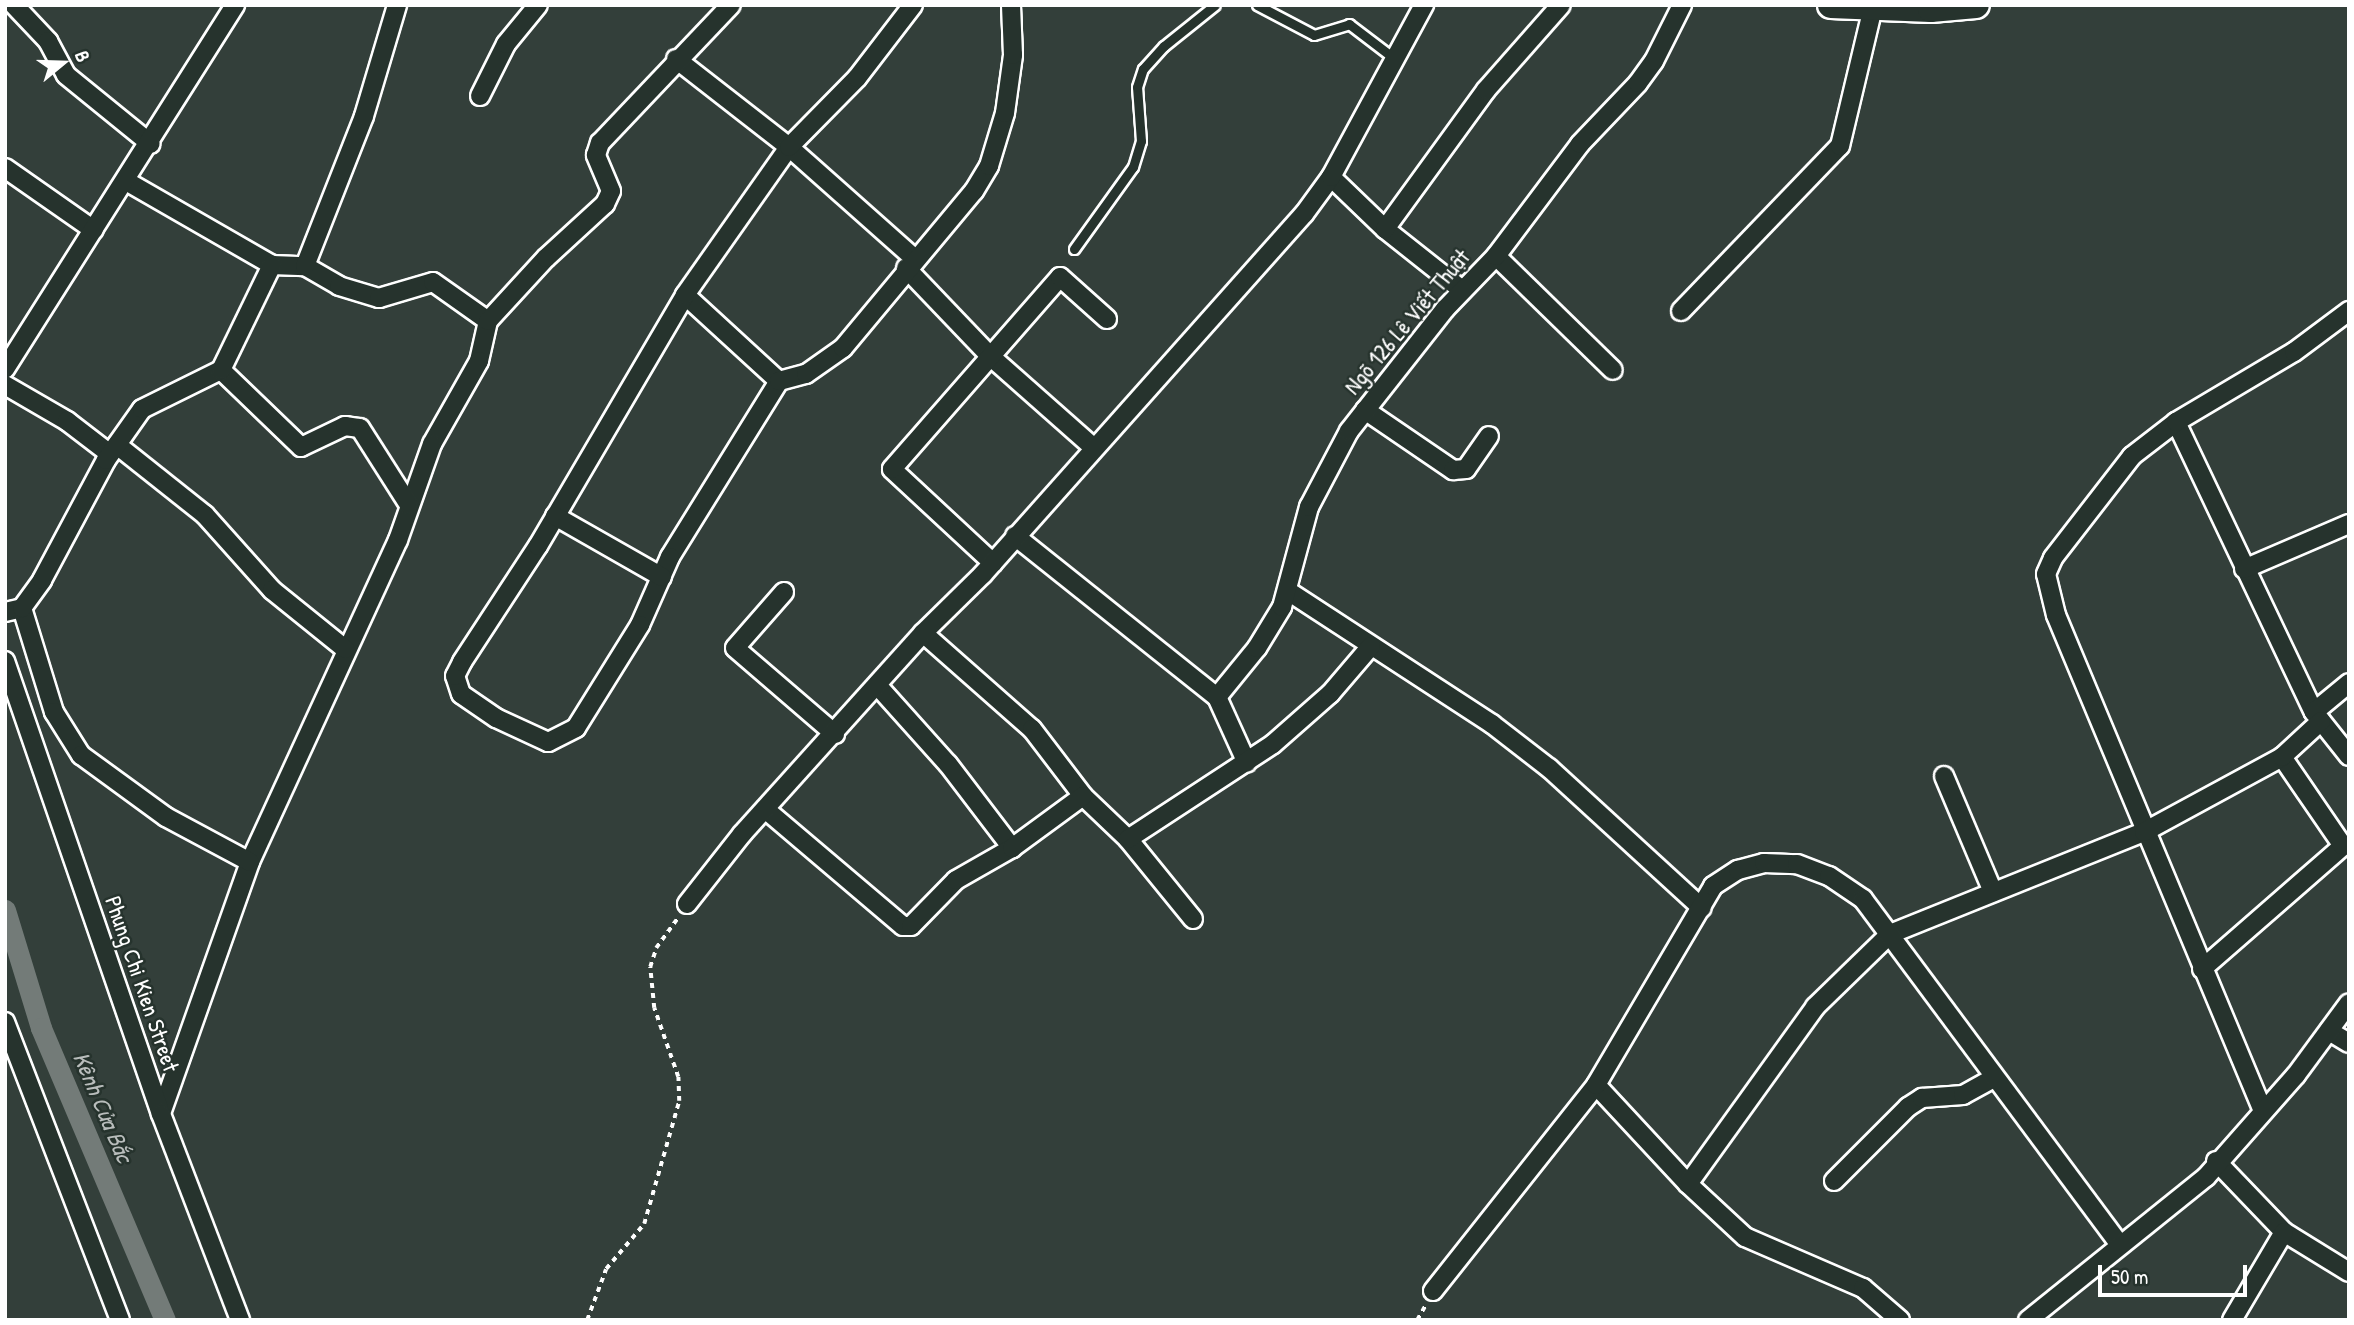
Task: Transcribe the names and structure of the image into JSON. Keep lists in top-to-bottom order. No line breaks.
{"streets":{"street":["Ngõ 126 Lê Viết Thuật","Phung Chi Kien Street"]},"water":["Kênh Cửa Bắc"],"scale_bar":"50 m","north":"right"}
